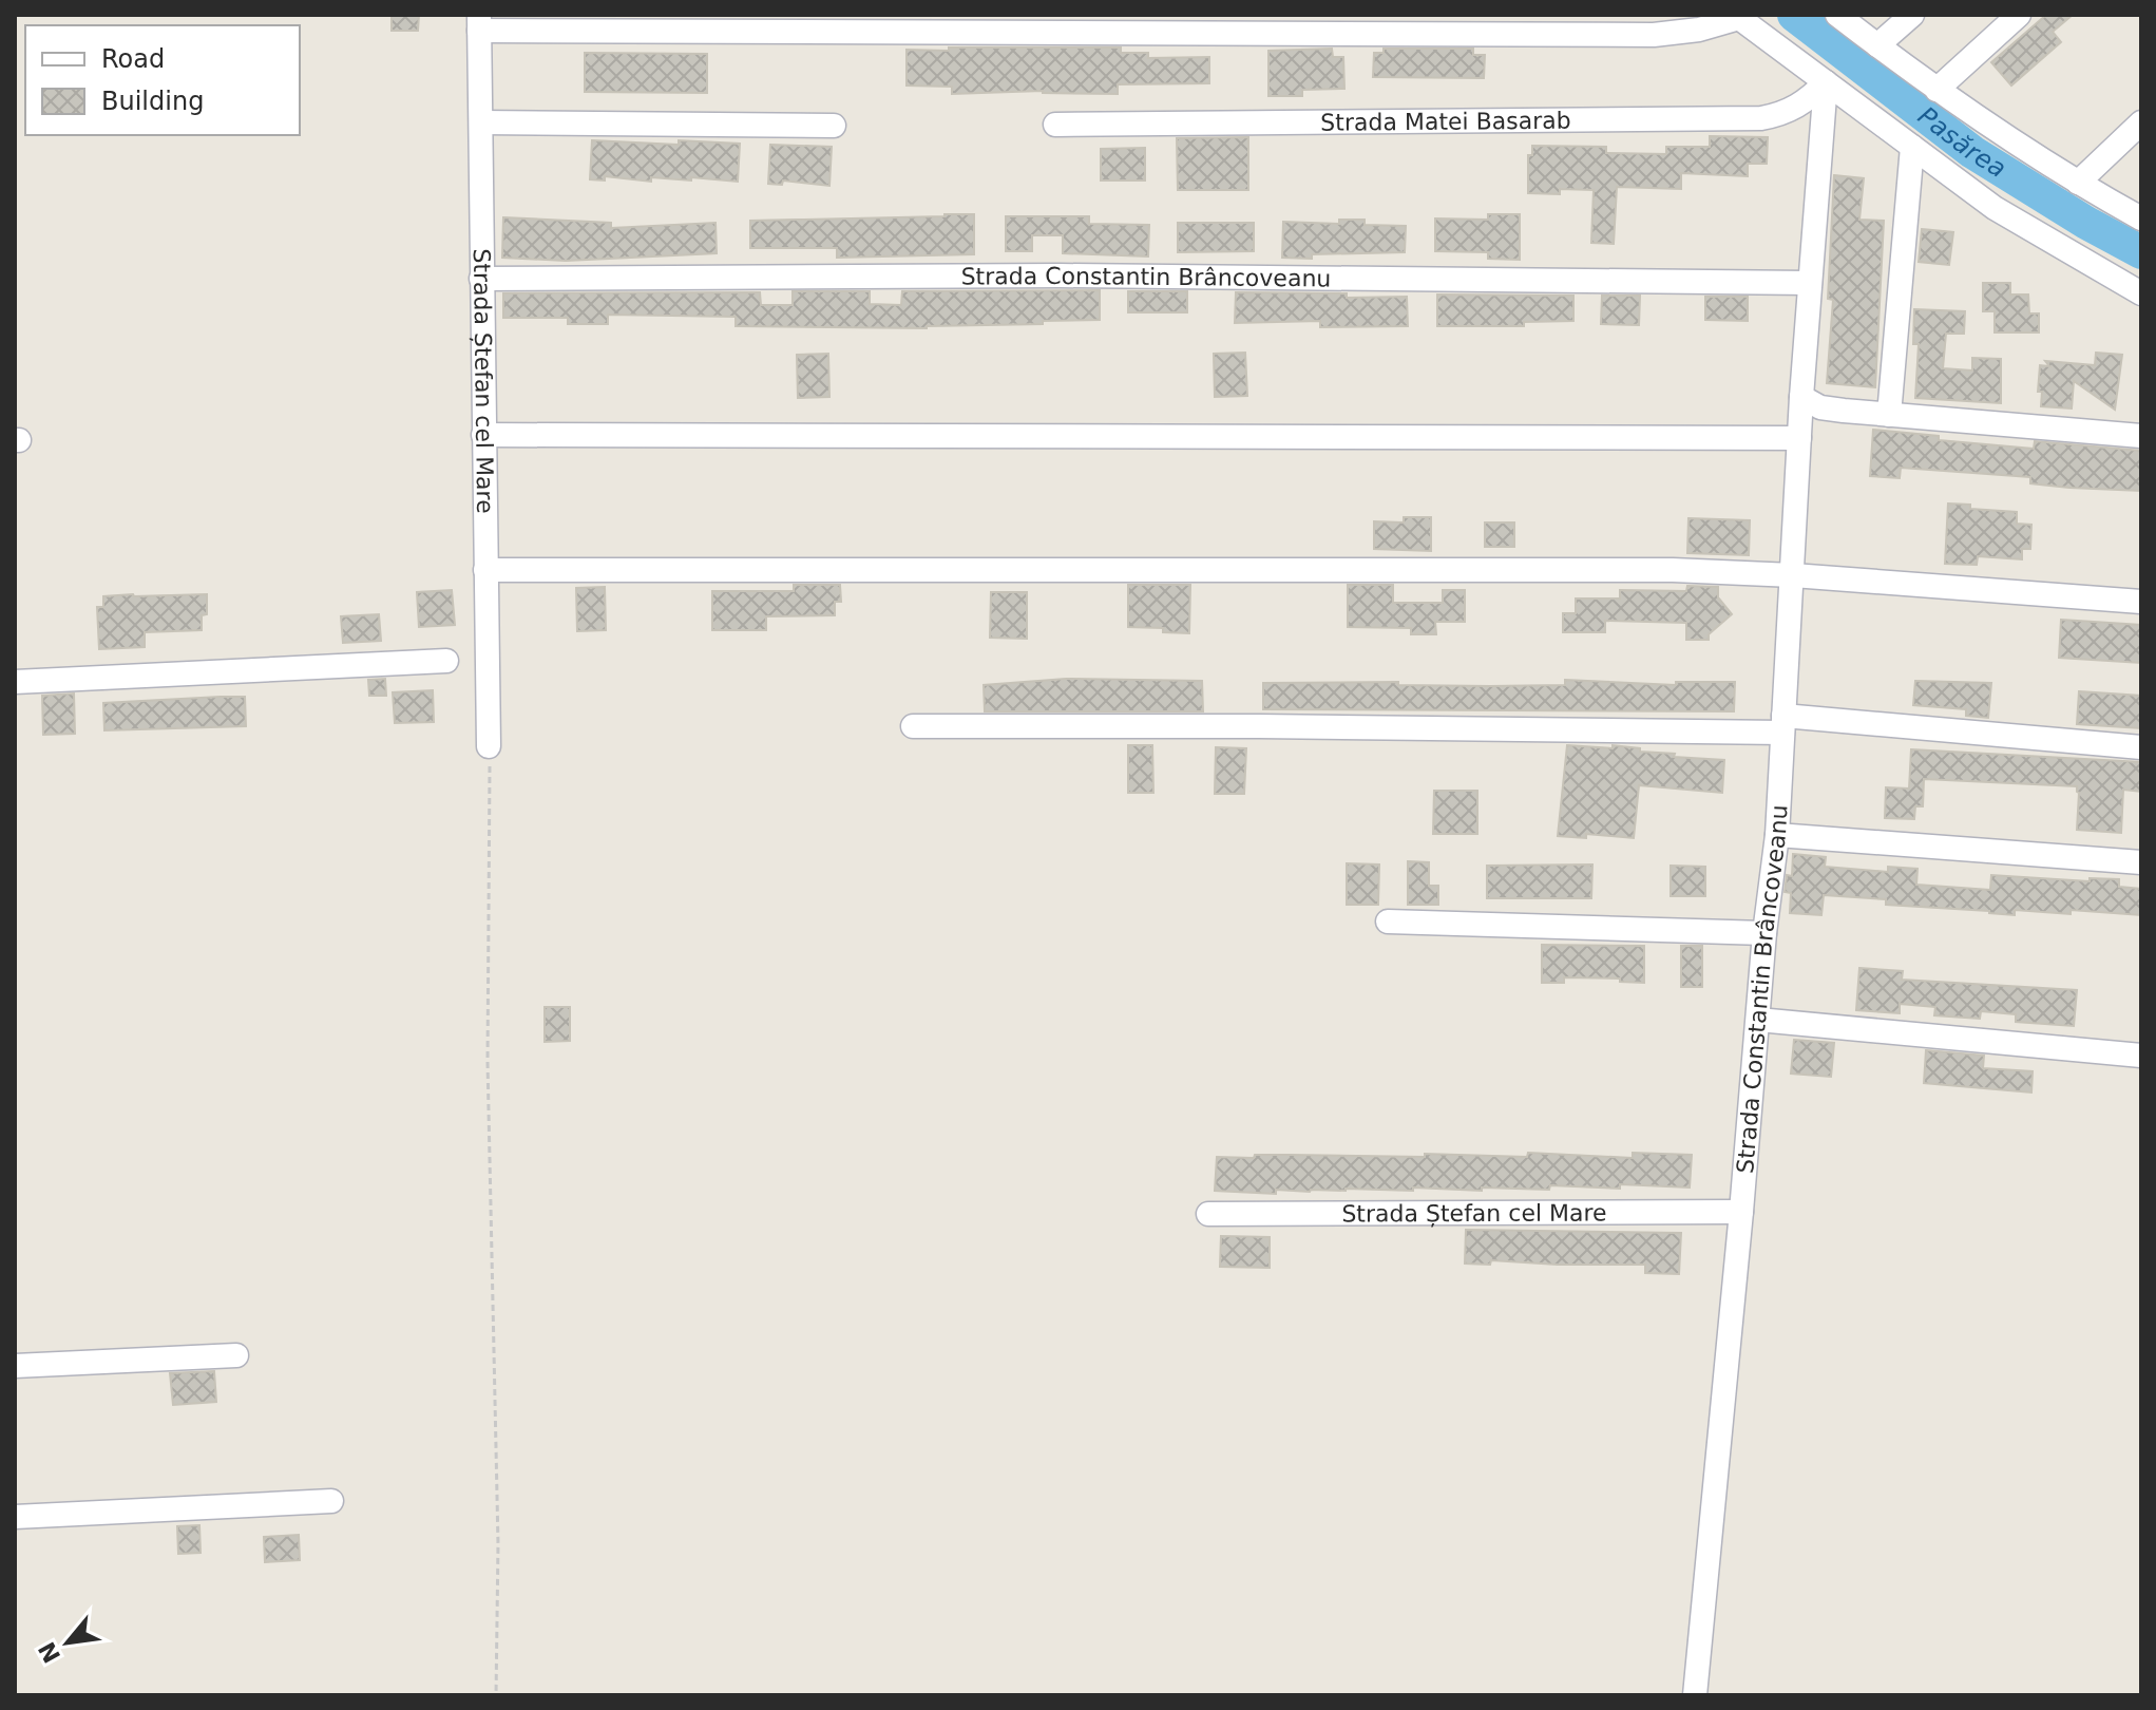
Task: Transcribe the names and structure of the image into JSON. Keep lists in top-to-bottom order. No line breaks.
{"streets":{"street":["Strada Matei Basarab","Strada Constantin Brâncoveanu","Strada Ștefan cel Mare"]},"crossings":[["Strada Matei Basarab","Strada Constantin Brâncoveanu"],["Strada Constantin Brâncoveanu","Strada Ștefan cel Mare"]],"water":["Pasărea"],"legend":["Road","Building"],"north":"bottom left"}
